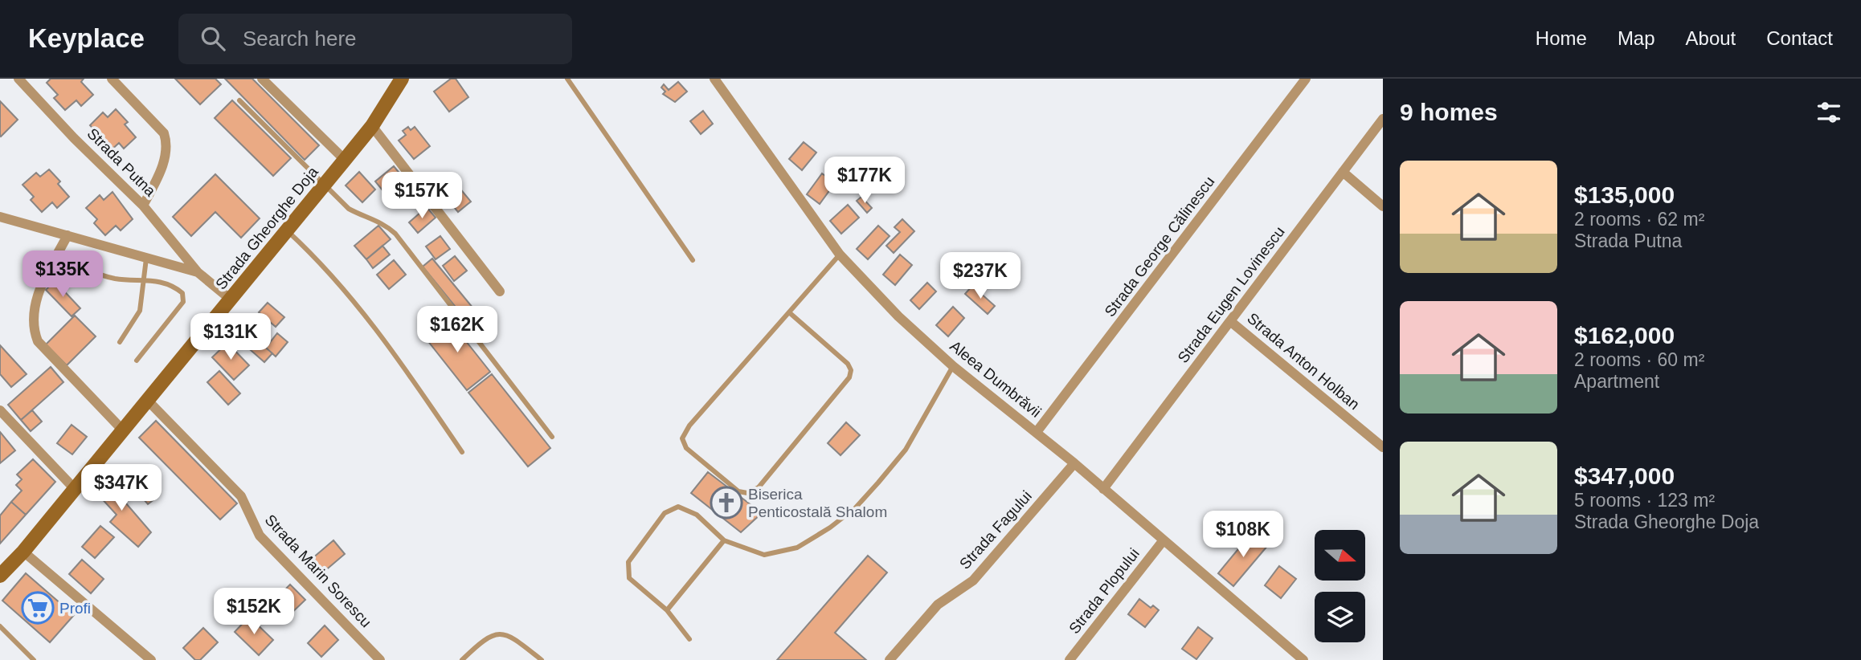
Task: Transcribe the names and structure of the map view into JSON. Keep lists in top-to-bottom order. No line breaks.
{"streets":{"main road":["Strada Gheorghe Doja"],"street":["Strada Putna","Strada George Călinescu","Strada Eugen Lovinescu","Strada Anton Holban","Aleea Dumbrăvii","Strada Fagului","Strada Marin Sorescu","Strada Plopului"]},"crossings":[["Strada Putna","Strada Gheorghe Doja"],["Strada Gheorghe Doja","Strada Marin Sorescu"],["Strada George Călinescu","Aleea Dumbrăvii"],["Strada Eugen Lovinescu","Strada Anton Holban"],["Strada Eugen Lovinescu","Aleea Dumbrăvii"],["Aleea Dumbrăvii","Strada Fagului"],["Aleea Dumbrăvii","Strada Plopului"]],"places":{"church":["Biserica Penticostală Shalom"],"supermarket":["Profi"]},"north":"right","page":{"header":"Keyplace","search":"Search here","nav":["Home","Map","About","Contact"],"heading":"9 homes","list":[{"name":"$135,000","note":"2 rooms · 62 m² · Strada Putna"},{"name":"$162,000","note":"2 rooms · 60 m² · Apartment"},{"name":"$347,000","note":"5 rooms · 123 m² · Strada Gheorghe Doja"}],"price":["$177K","$157K","$135K","$237K","$162K","$131K","$347K","$108K","$152K"]}}
